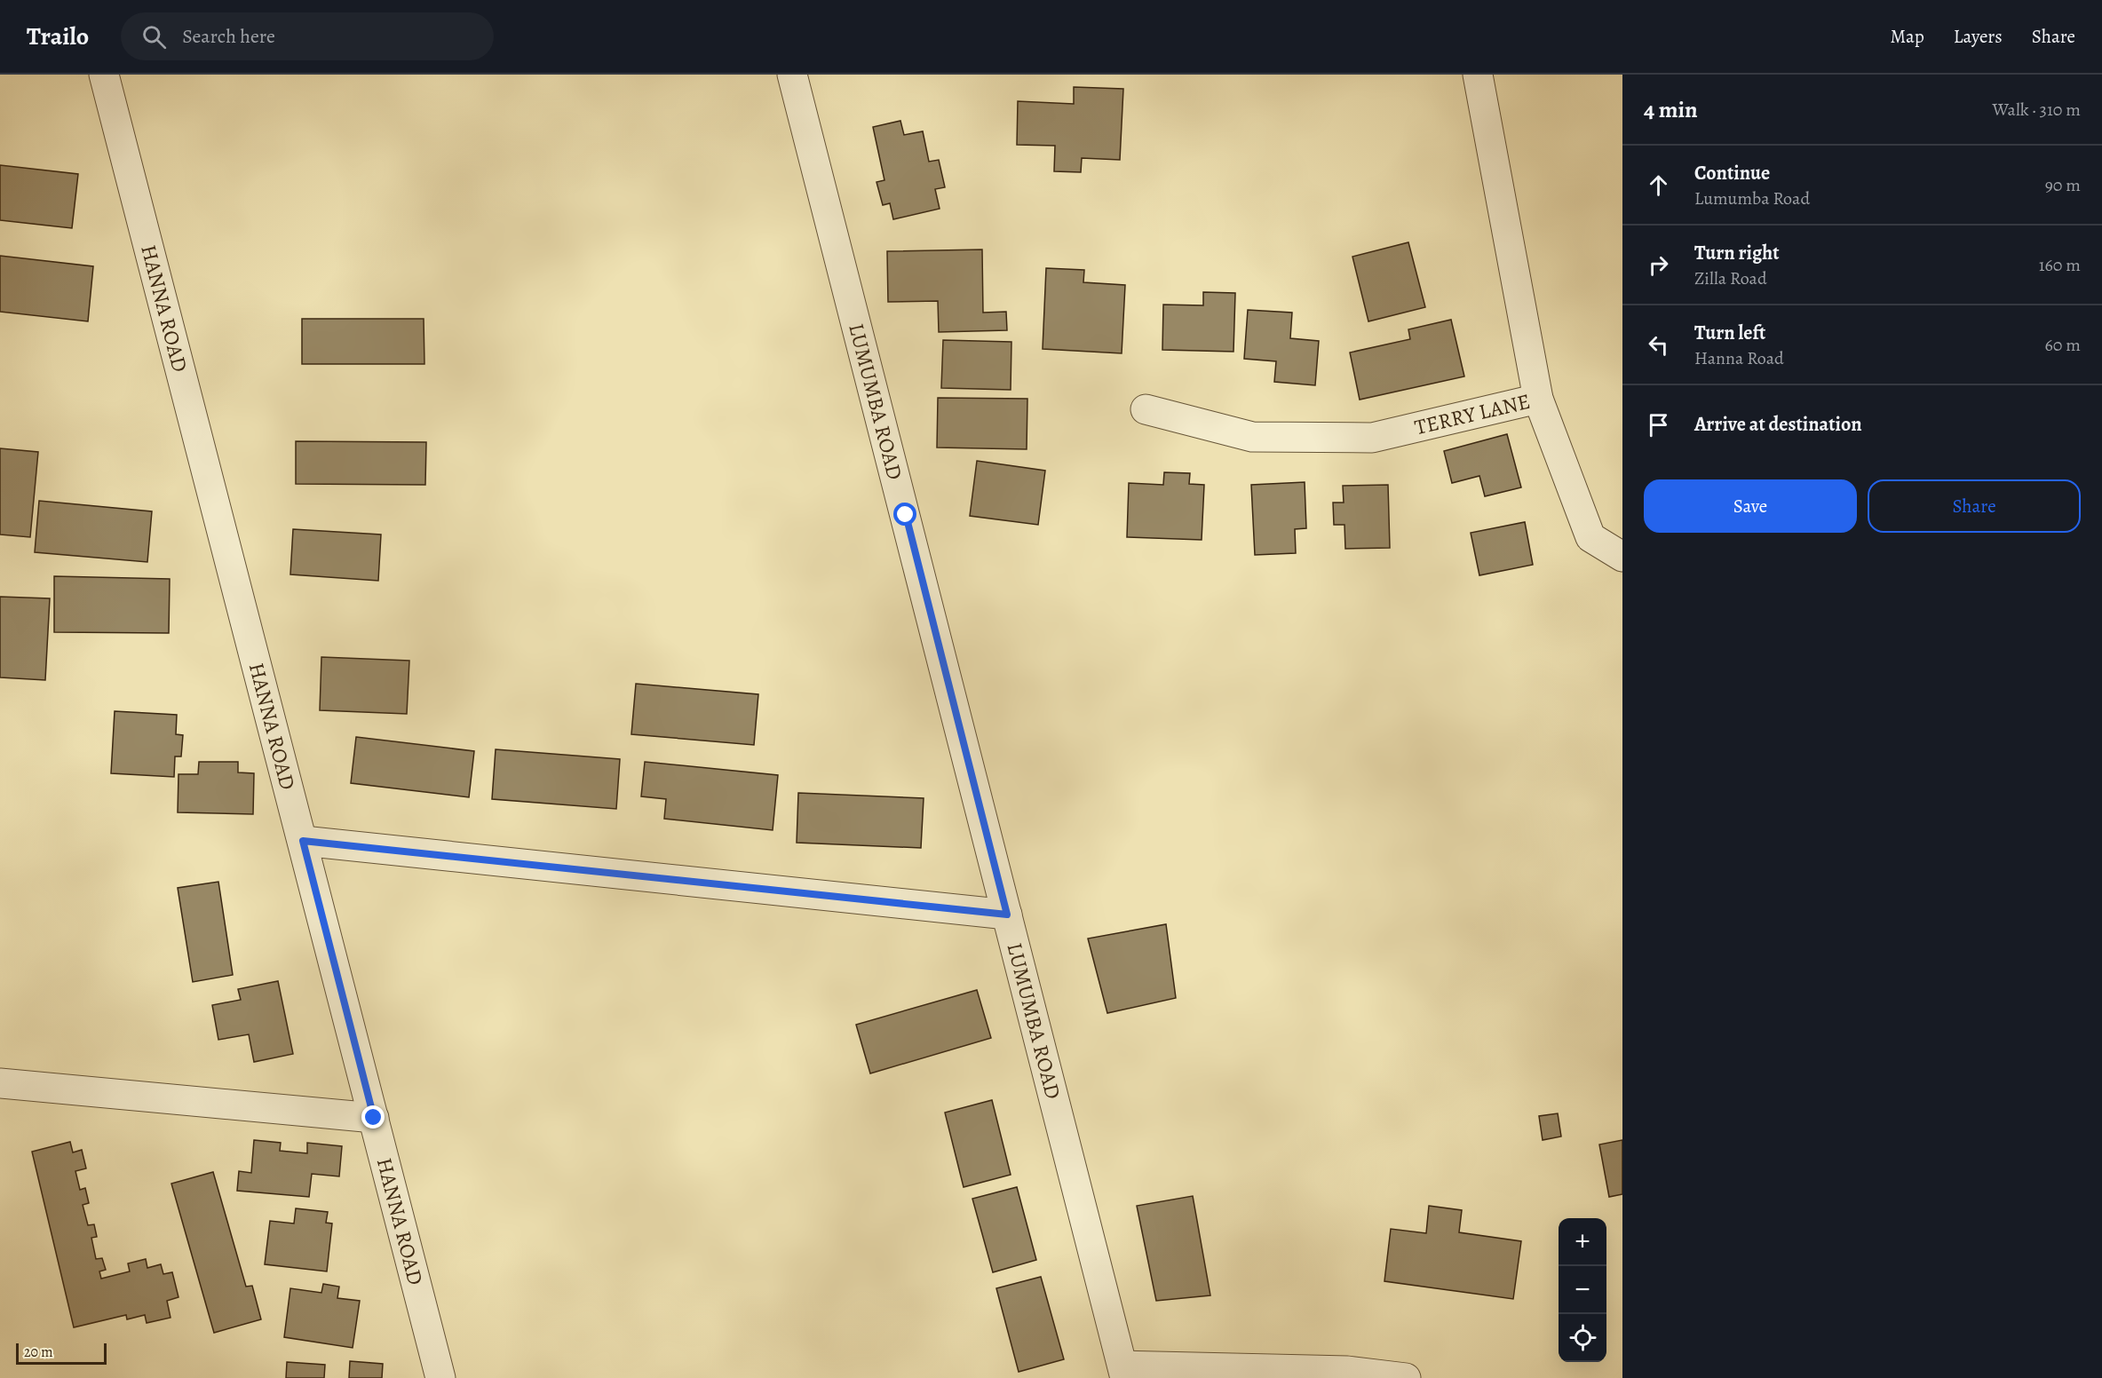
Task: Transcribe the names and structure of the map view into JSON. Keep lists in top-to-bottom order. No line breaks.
{"streets":{"street":["HANNA ROAD","LUMUMBA ROAD","TERRY LANE"]},"scale_bar":"20 m","page":{"header":"Trailo","search":"Search here","nav":["Map","Layers","Share"],"heading":["4 min","Walk · 310 m"],"list":[["Continue","Lumumba Road","90 m"],["Turn right","Zilla Road","160 m"],["Turn left","Hanna Road","60 m"],"Arrive at destination"],"buttons":["Save","Share"],"map_buttons":["+","−"],"scale":"20 m"}}
